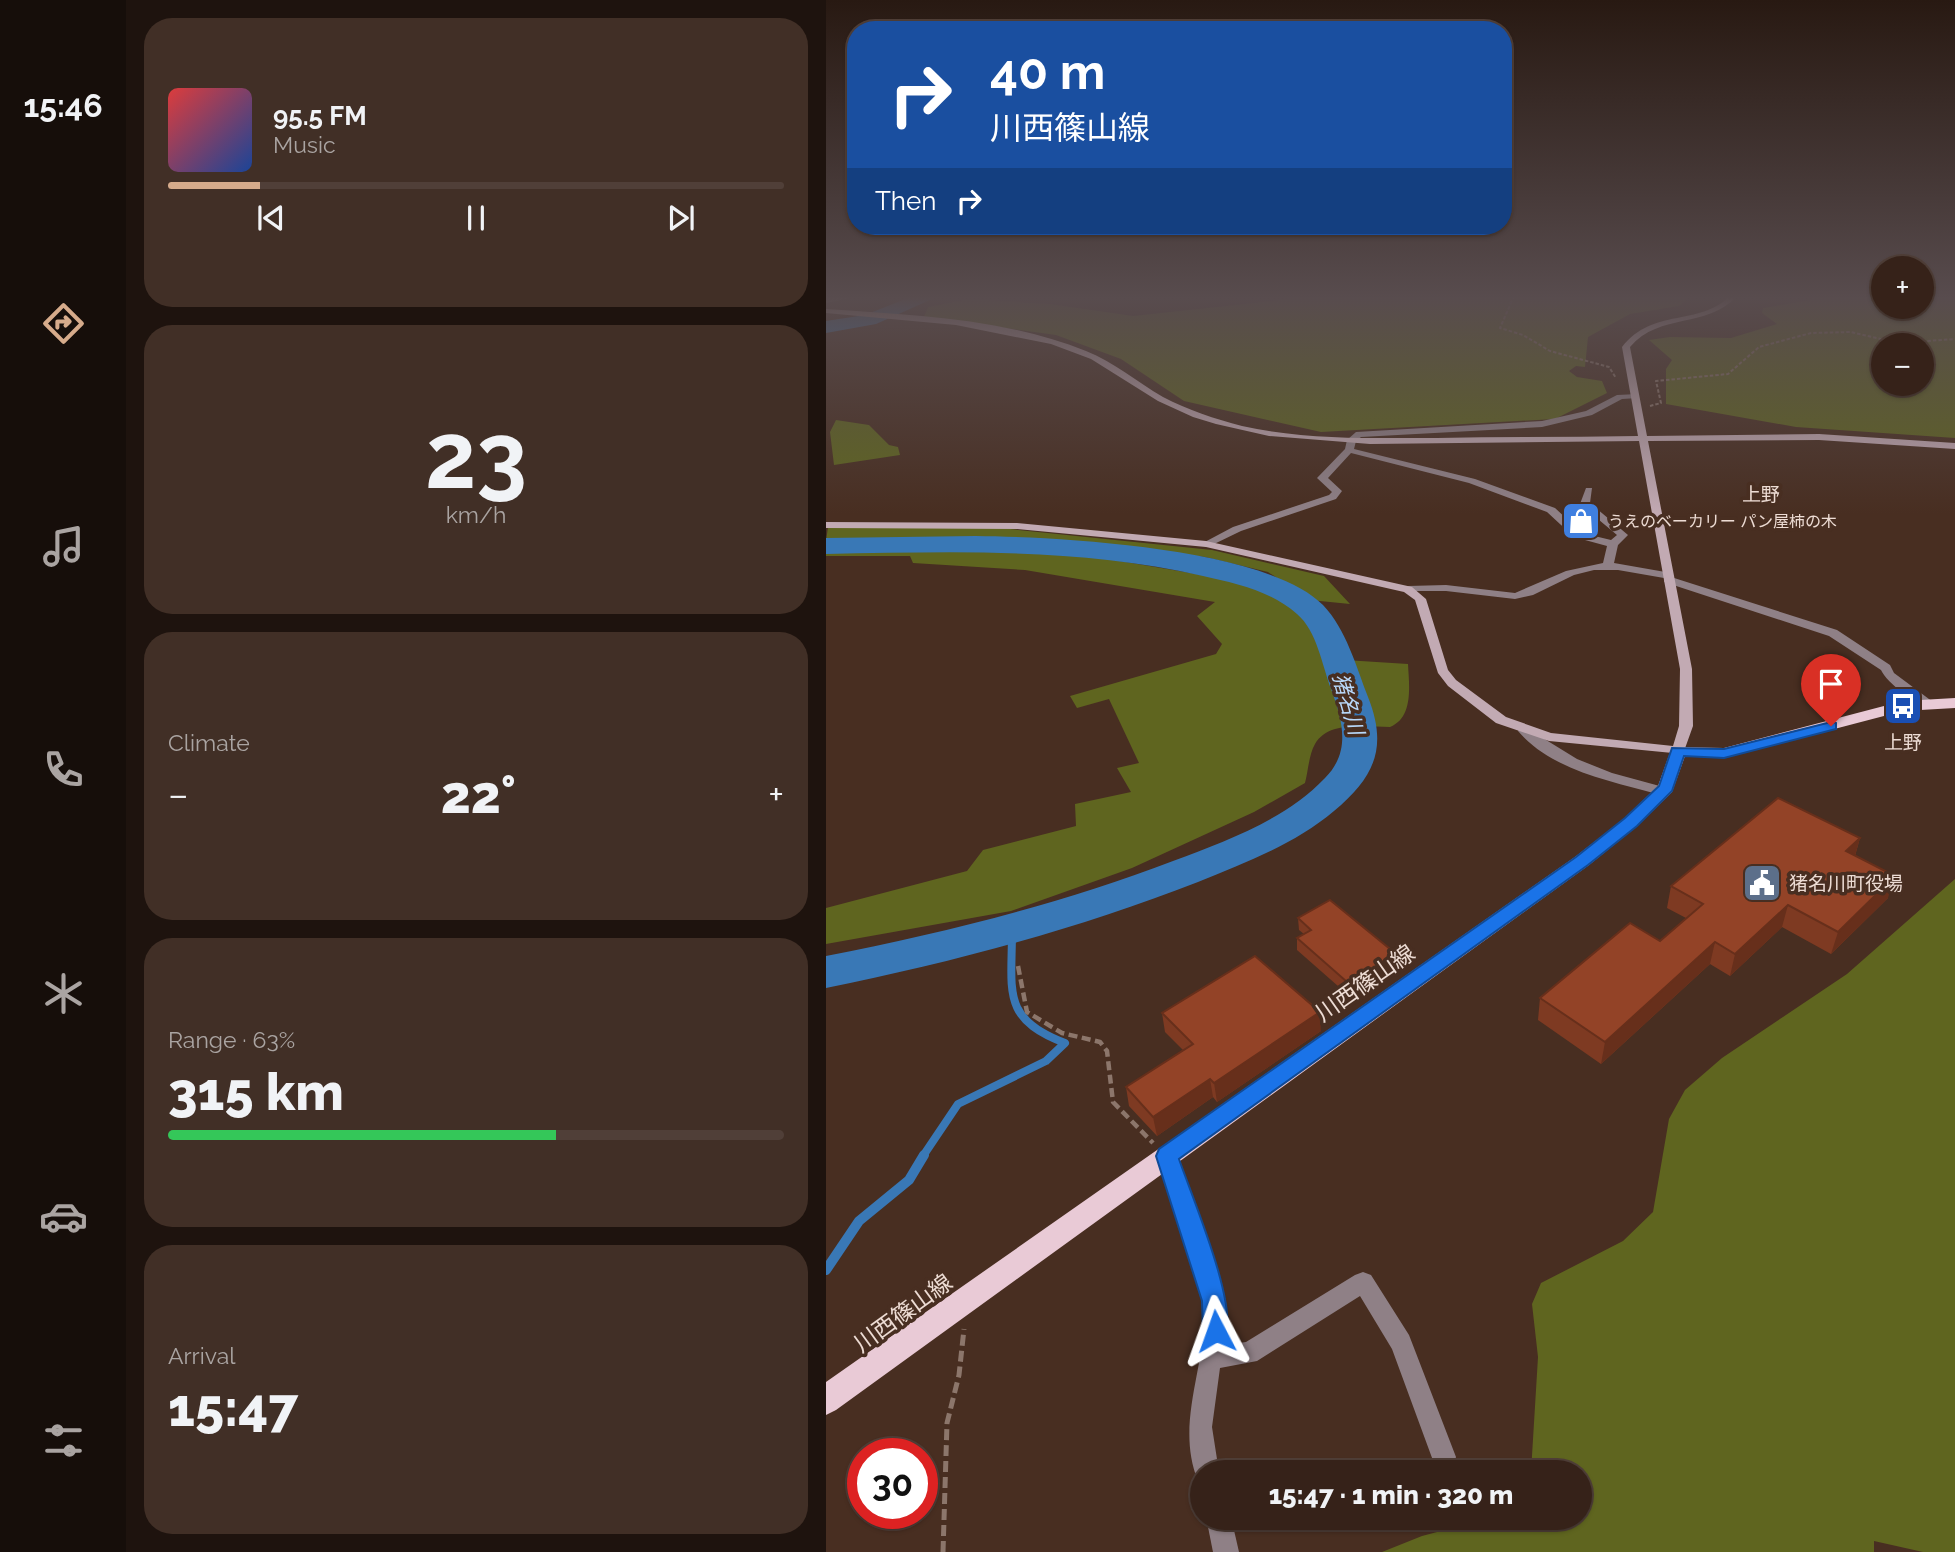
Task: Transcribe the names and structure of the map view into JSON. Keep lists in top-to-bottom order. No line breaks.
{"streets":{"main road":["川西篠山線"]},"districts":["上野"],"water":["猪名川"],"places":{"shop":["うえのベーカリー パン屋柿の木"],"bus stop":["上野"],"public building":["猪名川町役場"]},"page":{"tabs":"15:46","turn":["40 m","川西篠山線"],"song":["95.5 FM","Music"],"then":"Then","map_buttons":["+","−"],"tile":[["23","km/h"],"Climate",["Range · 63%","315 km"],["Arrival","15:47"]],"heat":["−","22°","+"],"limit":"30","trip":"15:47 · 1 min · 320 m"}}
